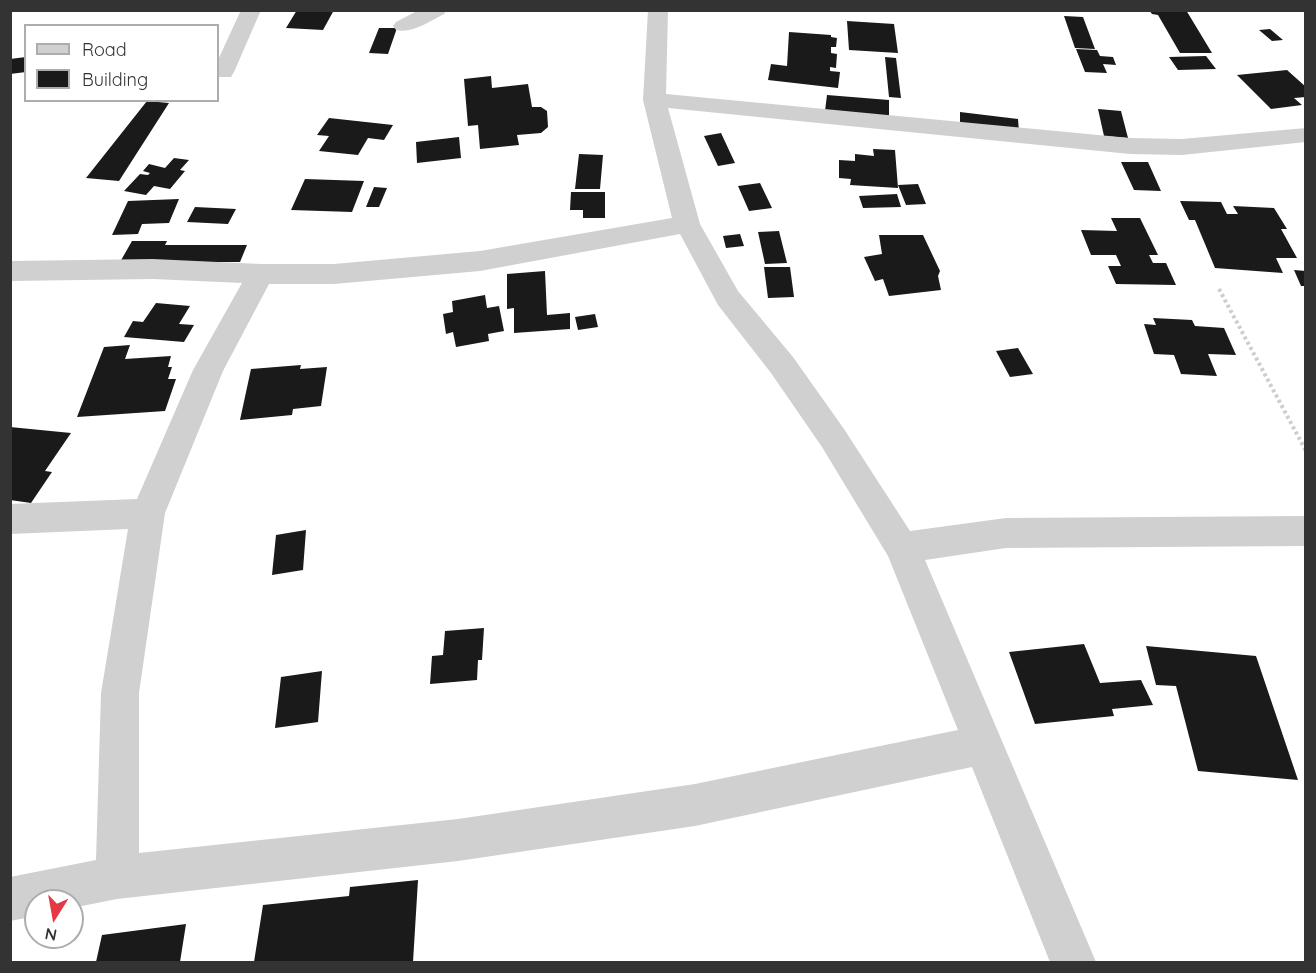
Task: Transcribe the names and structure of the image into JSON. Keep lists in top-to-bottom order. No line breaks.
{"legend":["Road","Building"],"north":"bottom"}
